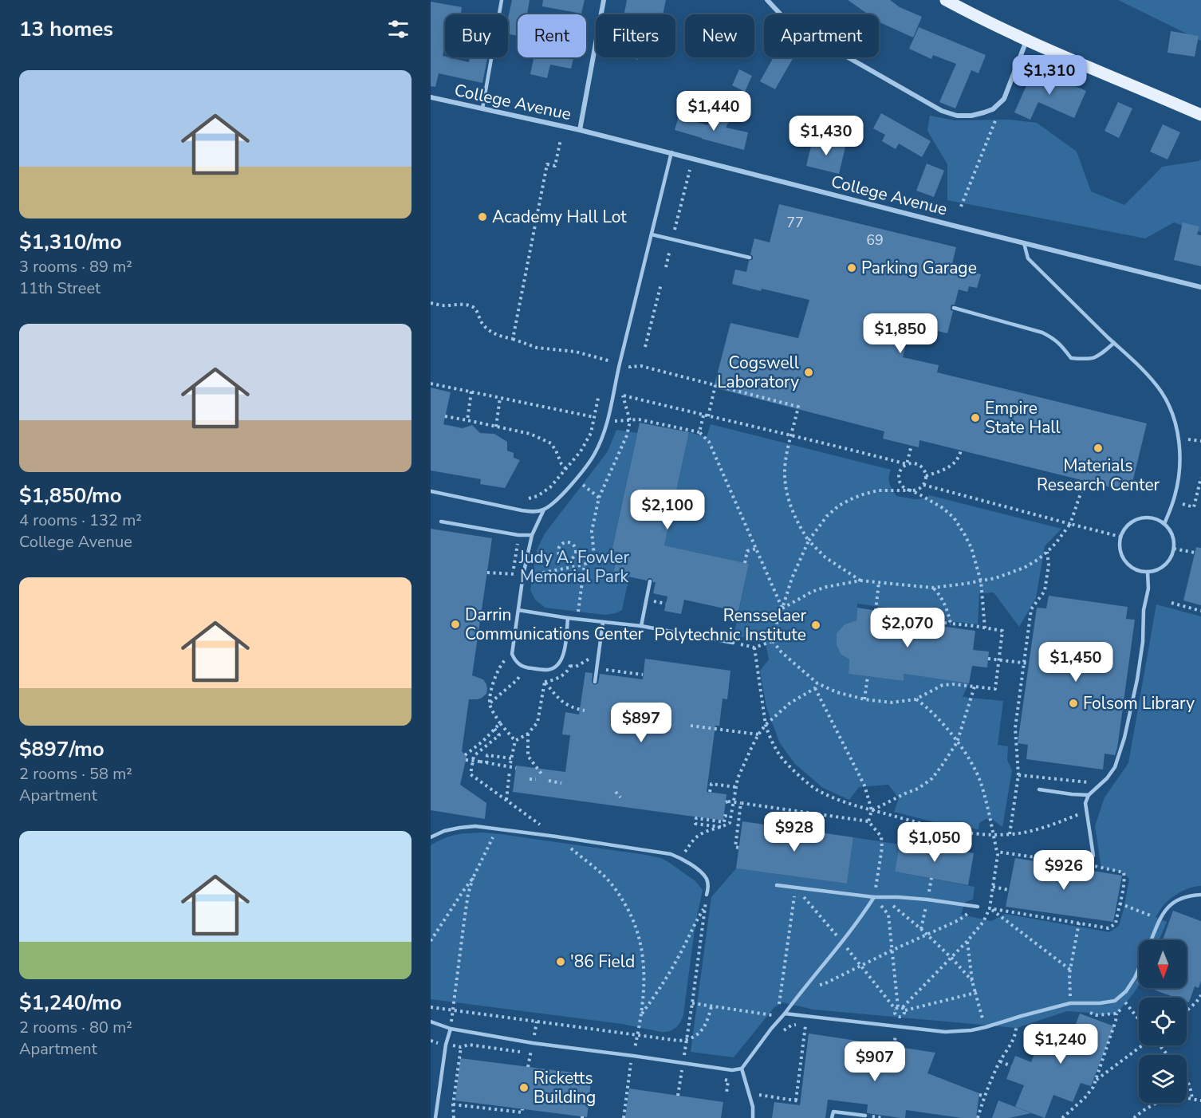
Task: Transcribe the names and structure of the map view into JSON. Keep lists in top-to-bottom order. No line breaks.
{"streets":{"street":["College Avenue"]},"parks":["Judy A. Fowler Memorial Park"],"places":["Academy Hall Lot","Parking Garage","Cogswell Laboratory","Empire State Hall","Materials Research Center","Darrin Communications Center","Rensselaer Polytechnic Institute","Folsom Library","'86 Field","Ricketts Building"],"house_numbers":["77","69"],"north":"bottom","page":{"heading":"13 homes","chip":["Buy","Rent","Filters","New","Apartment"],"price":["$1,310","$1,440","$1,430","$1,850","$2,100","$2,070","$1,450","$897","$928","$1,050","$926","$1,240","$907"],"list":[{"name":"$1,310/mo","note":"3 rooms · 89 m² · 11th Street"},{"name":"$1,850/mo","note":"4 rooms · 132 m² · College Avenue"},{"name":"$897/mo","note":"2 rooms · 58 m² · Apartment"},{"name":"$1,240/mo","note":"2 rooms · 80 m² · Apartment"}]}}
